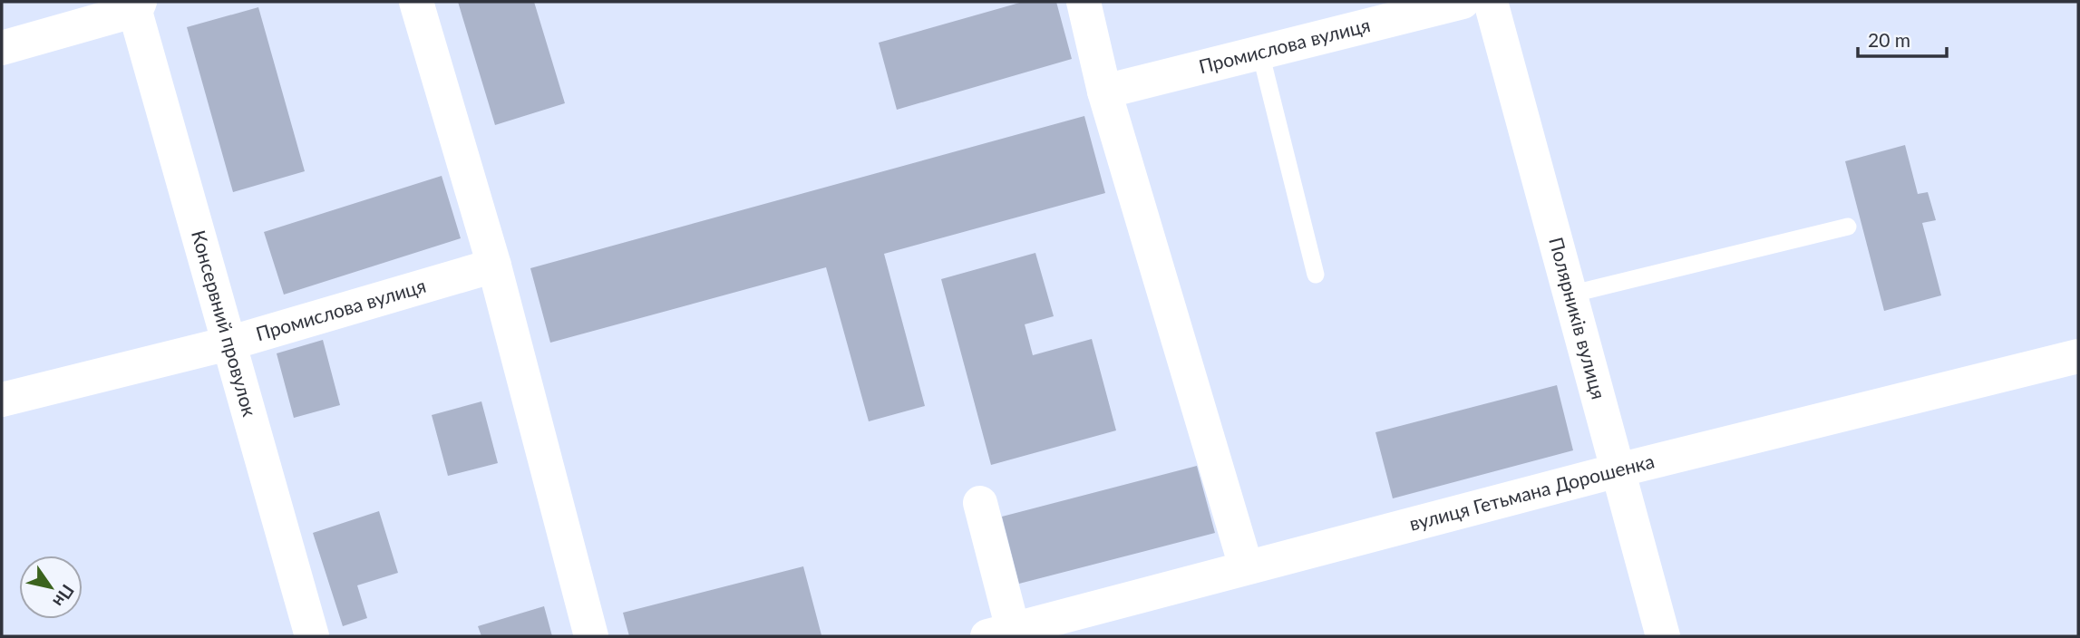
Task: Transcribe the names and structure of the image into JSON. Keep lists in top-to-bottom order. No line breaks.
{"streets":{"street":["Промислова вулиця","Полярників вулиця","Консервний провулок","вулиця Гетьмана Дорошенка"]},"crossings":[["Промислова вулиця","Консервний провулок"],["Полярників вулиця","вулиця Гетьмана Дорошенка"]],"scale_bar":"20 m","north":"bottom right"}
